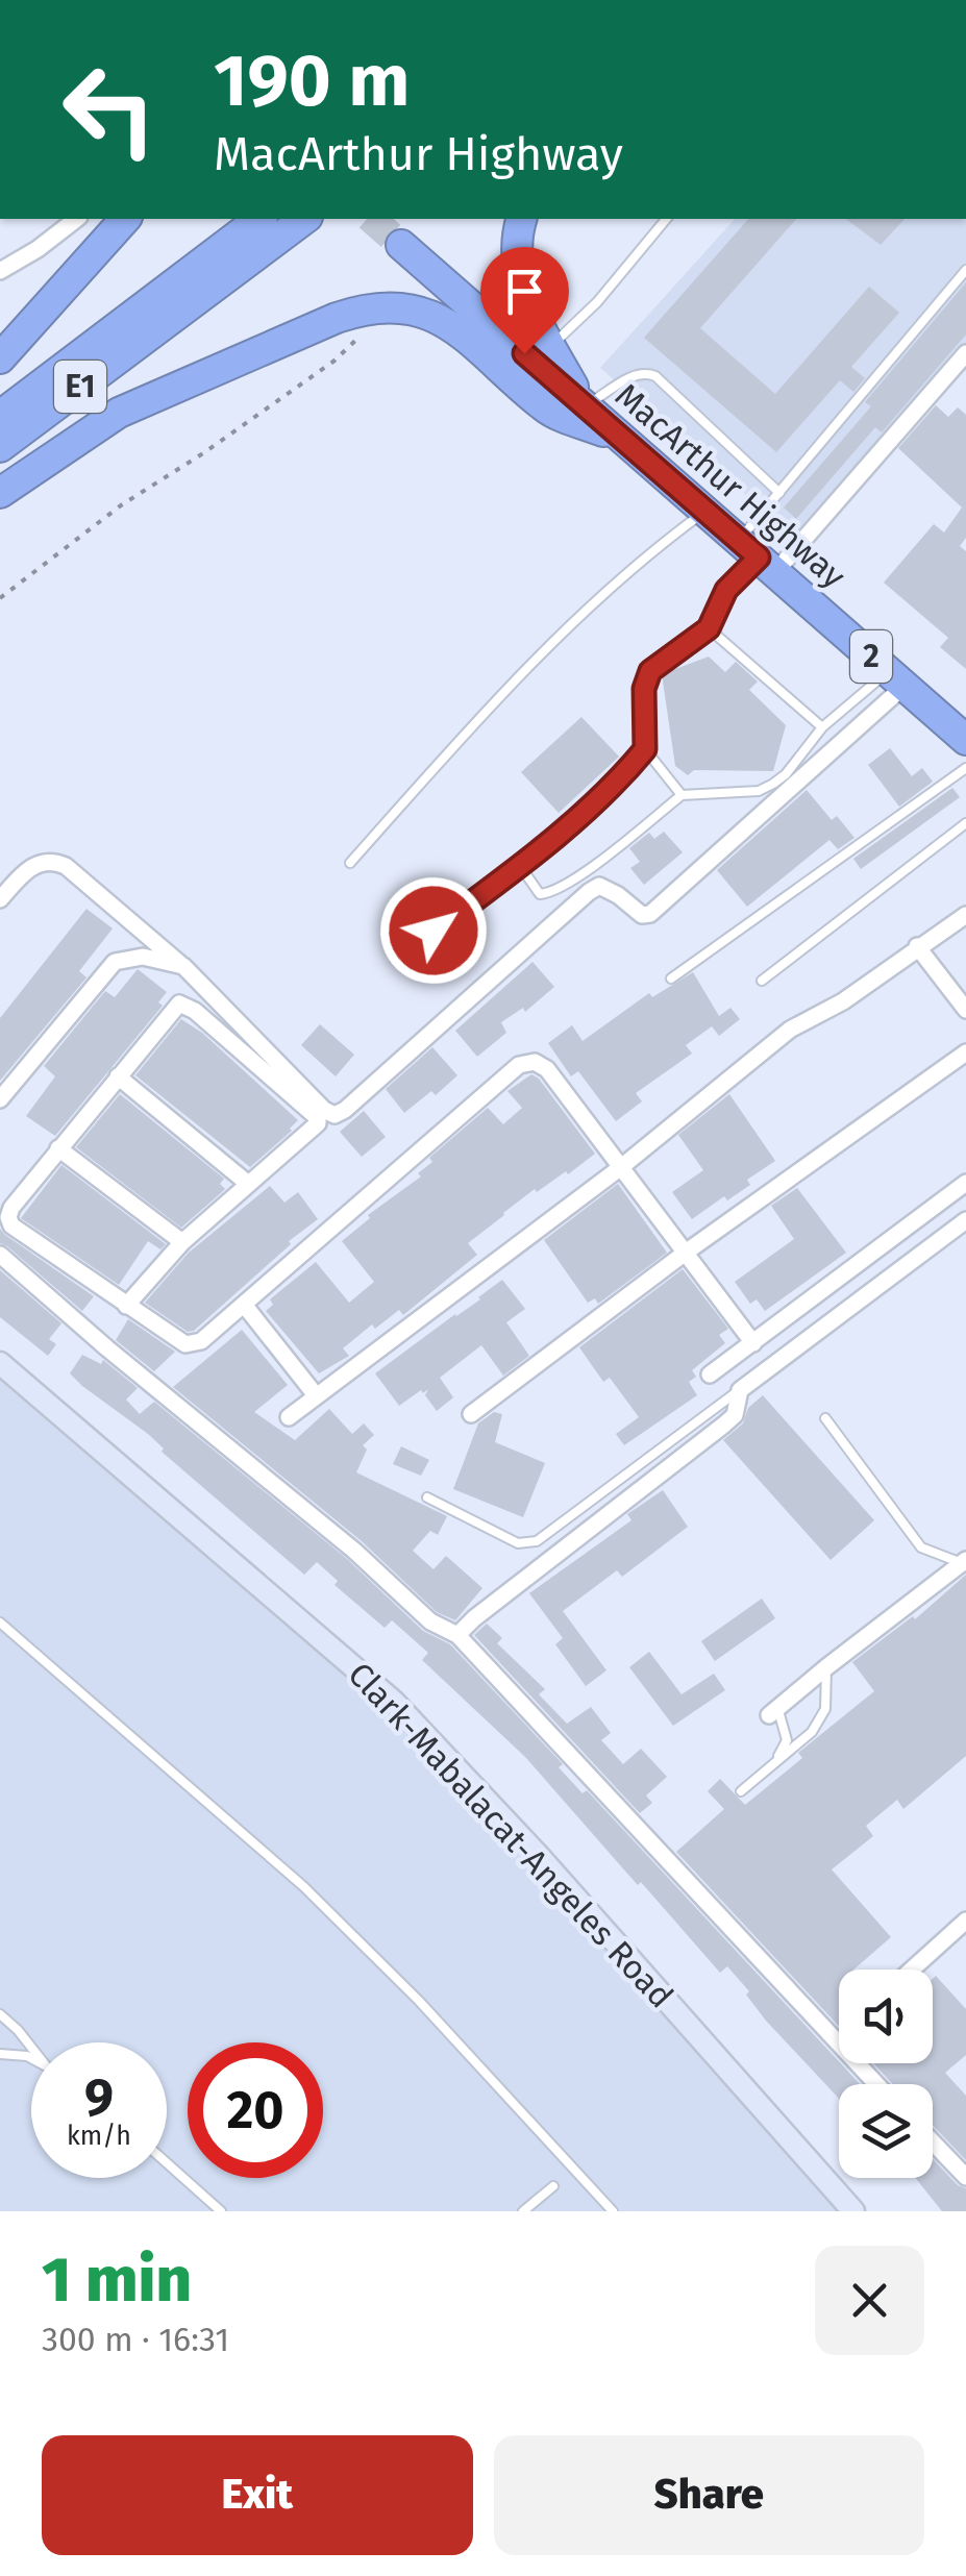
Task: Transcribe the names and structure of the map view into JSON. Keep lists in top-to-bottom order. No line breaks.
{"streets":{"highway":["E1","MacArthur Highway","2"],"main road":["Clark-Mabalacat-Angeles Road"]},"page":{"turn":["190 m","MacArthur Highway"],"speed":"9 km/h","limit":"20","heading":["1 min","300 m · 16:31"],"buttons":["Exit","Share"]}}
